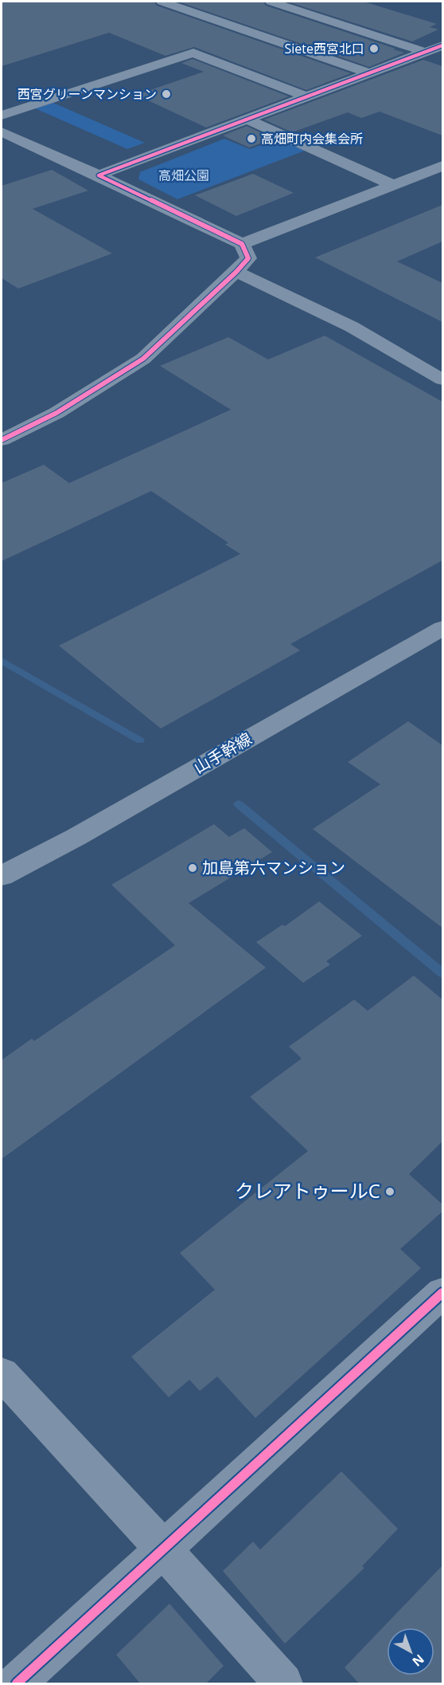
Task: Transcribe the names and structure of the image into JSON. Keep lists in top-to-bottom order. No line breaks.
{"streets":{"street":["山手幹線"]},"parks":["高畑公園"],"places":["Siete西宮北口","西宮グリーンマンション","高畑町内会集会所","加島第六マンション","クレアトゥールC"],"north":"bottom right"}
